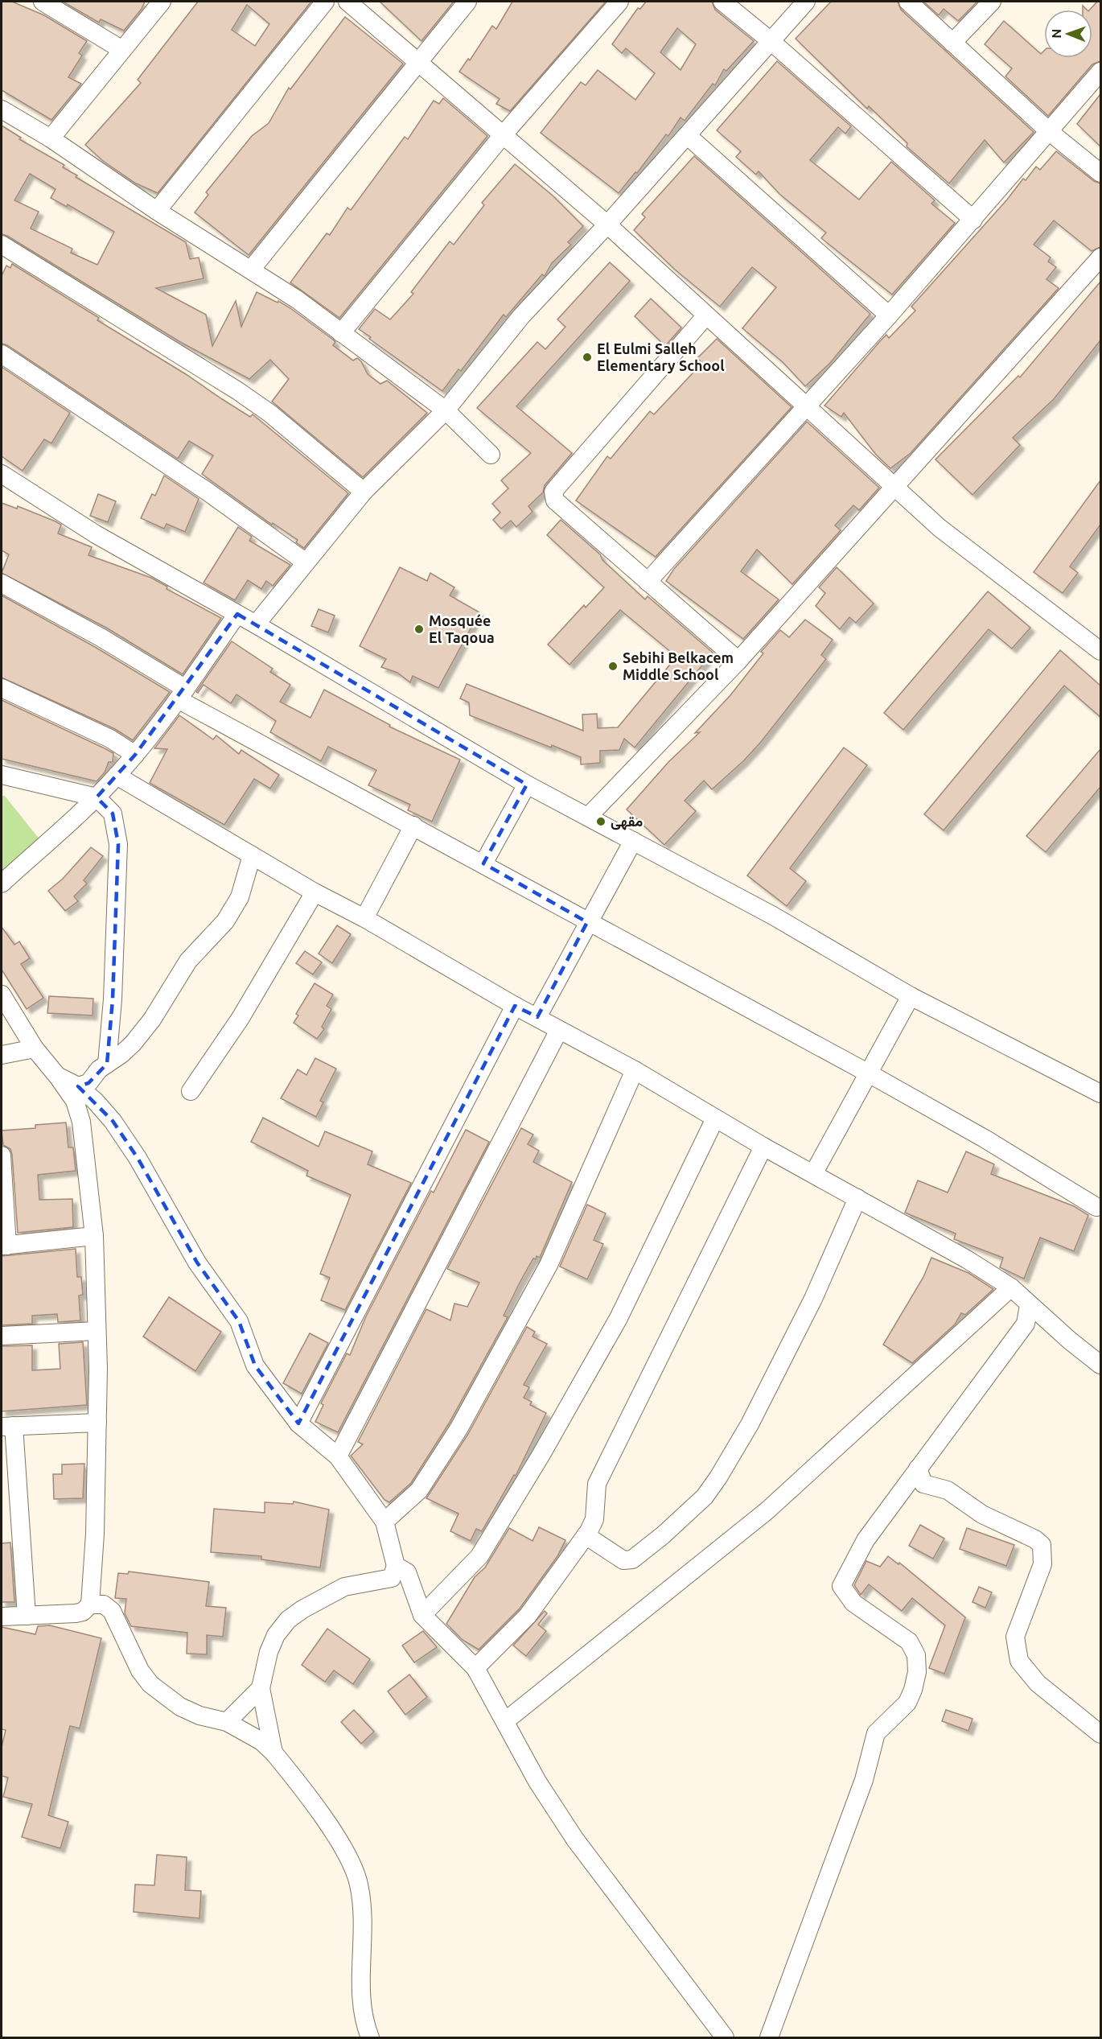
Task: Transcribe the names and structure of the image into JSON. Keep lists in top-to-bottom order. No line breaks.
{"places":["El Eulmi Salleh Elementary School","Mosquée El Taqoua","Sebihi Belkacem Middle School","مقهى"],"north":"left"}
